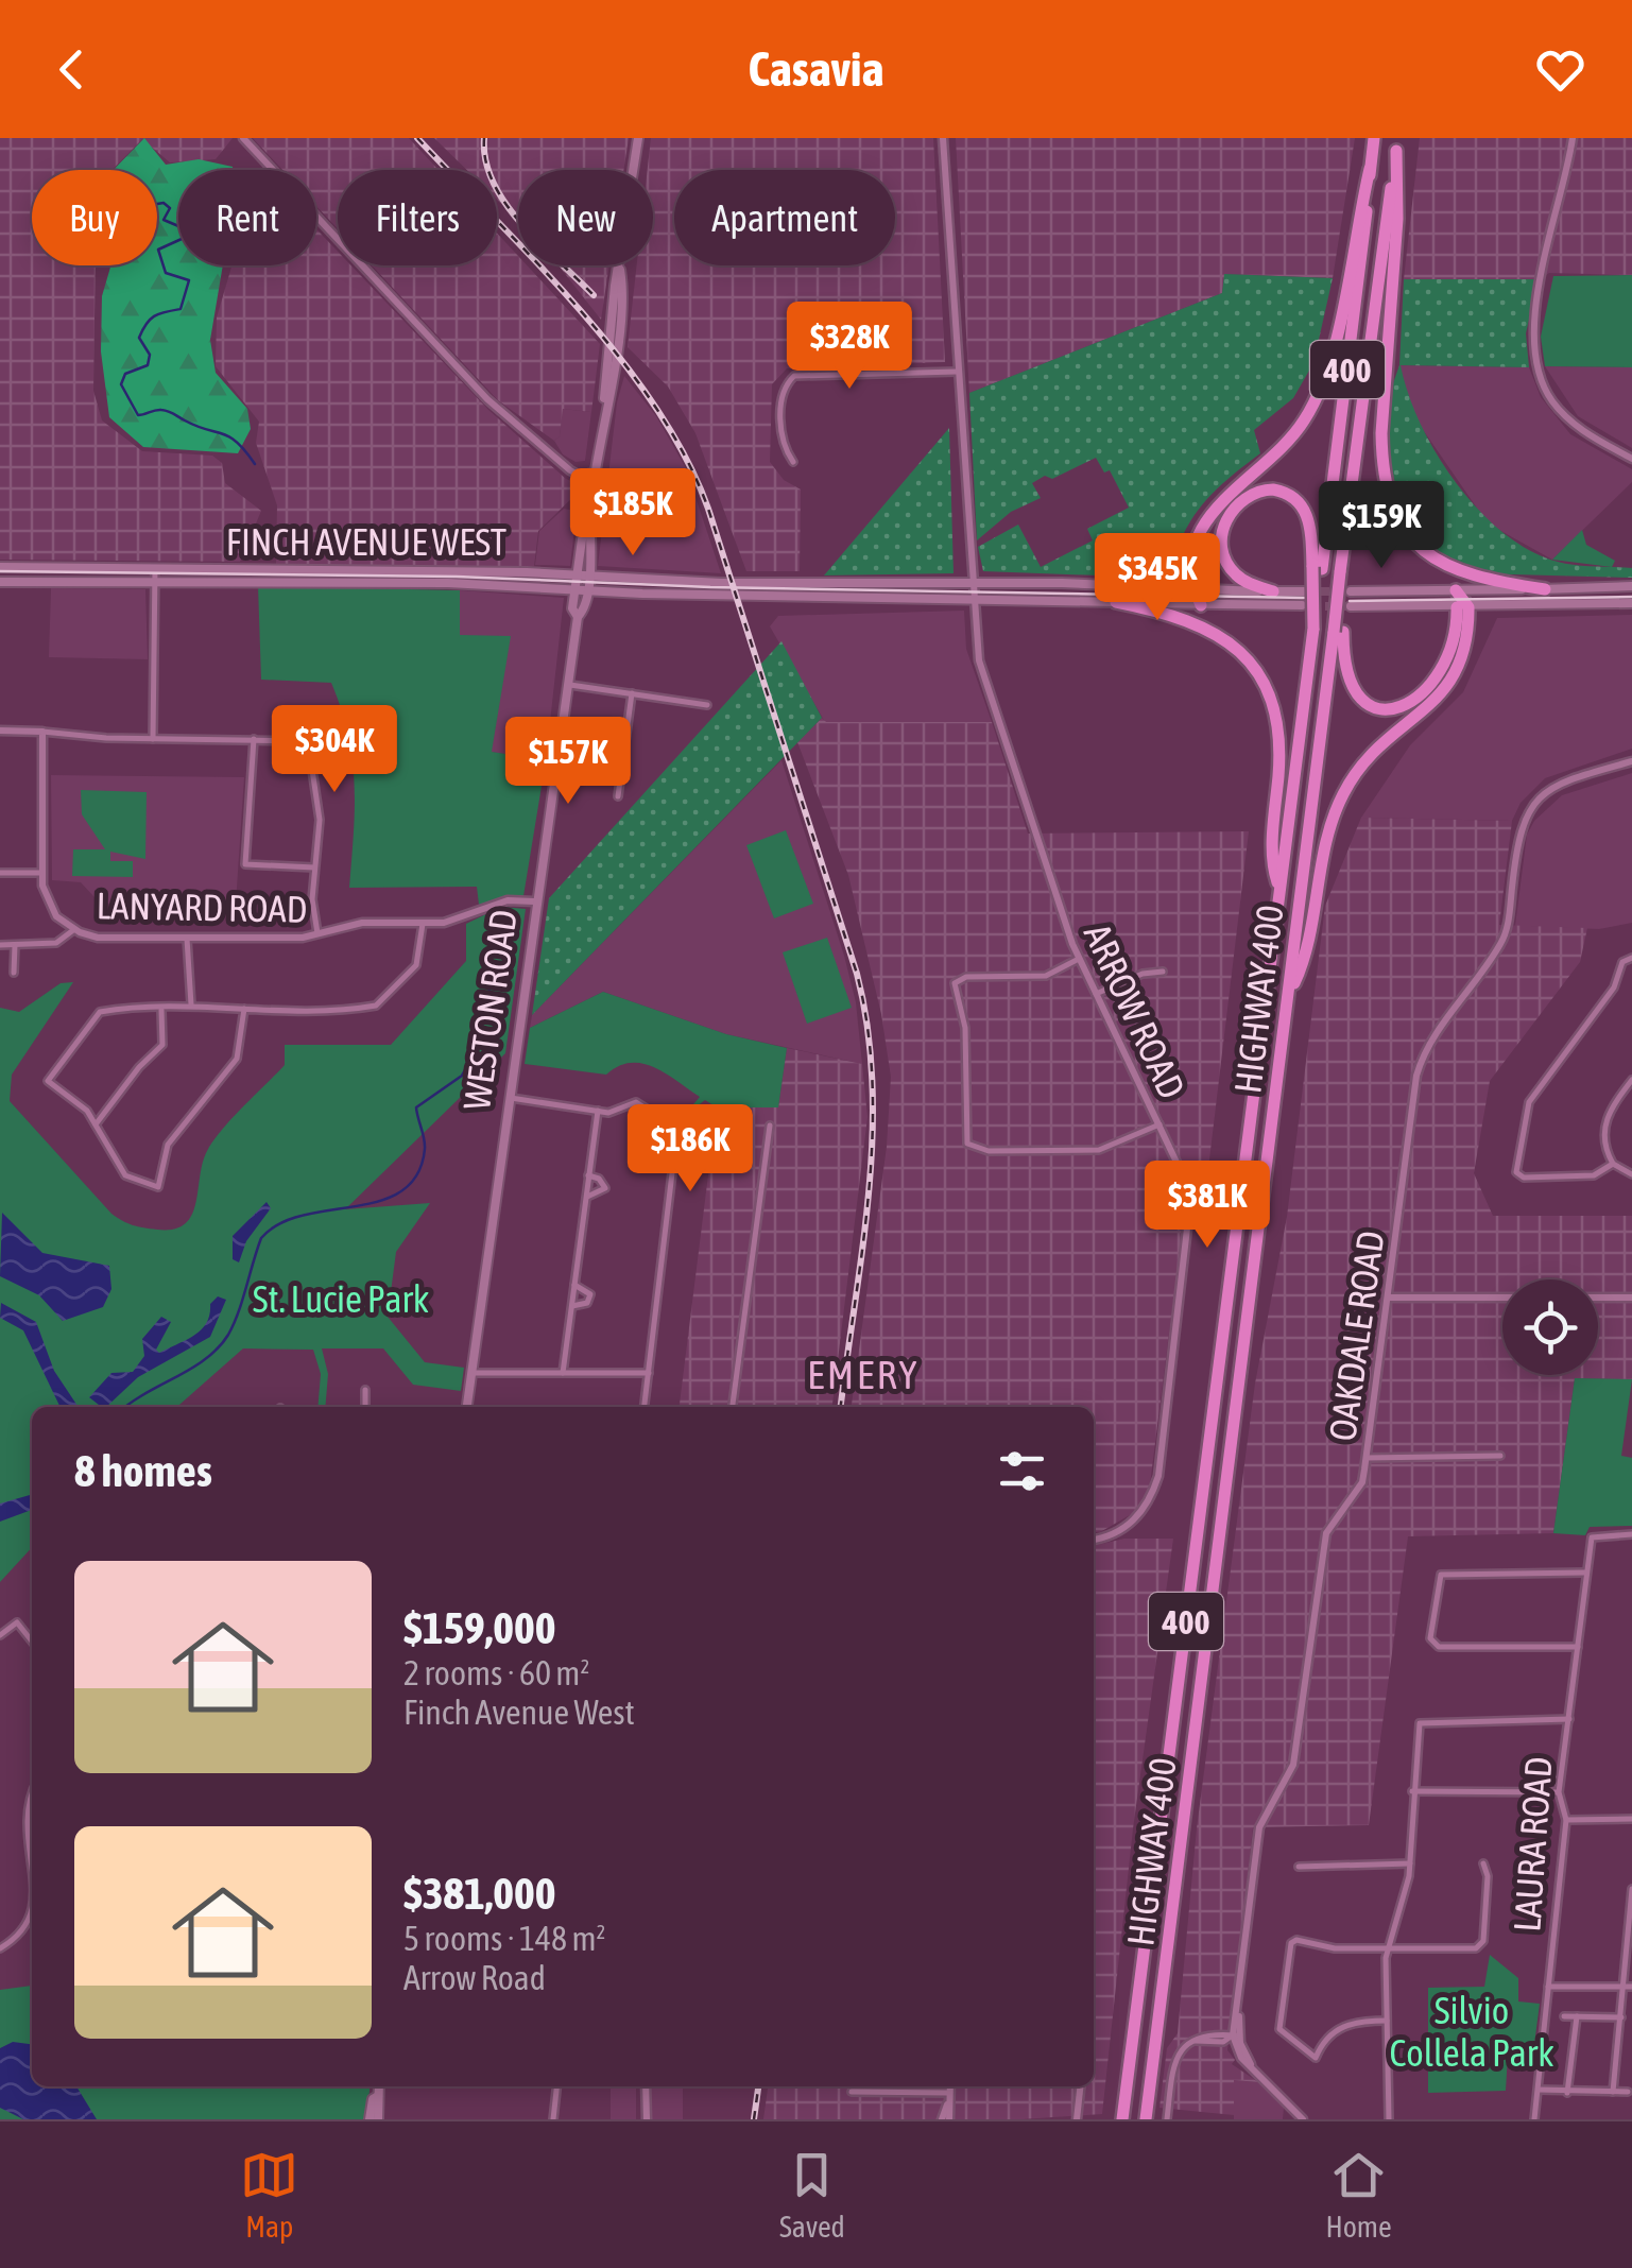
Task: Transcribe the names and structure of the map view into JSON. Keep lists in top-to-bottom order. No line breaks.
{"streets":{"highway":["400","HIGHWAY 400"],"main road":["FINCH AVENUE WEST","WESTON ROAD"],"street":["LANYARD ROAD","ARROW ROAD","OAKDALE ROAD","LAURA ROAD"]},"crossings":[["400","HIGHWAY 400"],["FINCH AVENUE WEST","WESTON ROAD"],["FINCH AVENUE WEST","ARROW ROAD"],["LANYARD ROAD","WESTON ROAD"]],"districts":["EMERY"],"parks":["St. Lucie Park","Silvio Collela Park"],"page":{"header":"Casavia","chip":["Buy","Rent","Filters","New","Apartment"],"price":["$328K","$185K","$159K","$345K","$304K","$157K","$186K","$381K"],"heading":"8 homes","list":[{"name":"$159,000","note":"2 rooms · 60 m² · Finch Avenue West"},{"name":"$381,000","note":"5 rooms · 148 m² · Arrow Road"}],"tabs":["Map","Saved","Home"]}}
